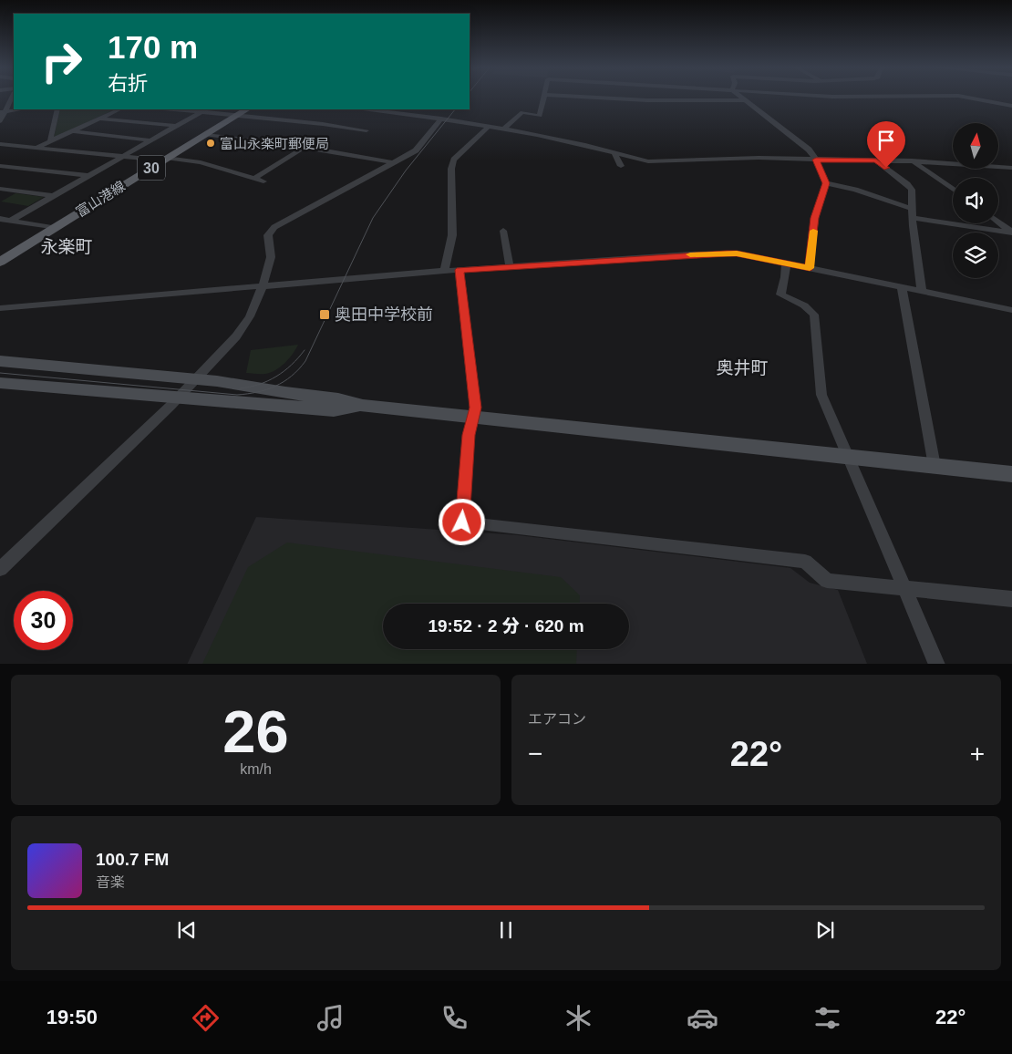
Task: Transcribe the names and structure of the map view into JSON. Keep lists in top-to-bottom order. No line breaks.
{"streets":{"main road":["30","富山港線"]},"districts":["永楽町","奥井町"],"places":{"other":["富山永楽町郵便局"],"transit":["奥田中学校前"]},"north":"top","page":{"turn":["170 m","右折"],"limit":"30","trip":"19:52 · 2 分 · 620 m","tile":[["26","km/h"],"エアコン"],"heat":["−","22°","+"],"song":["100.7 FM","音楽"],"tabs":["19:50","22°"]}}
